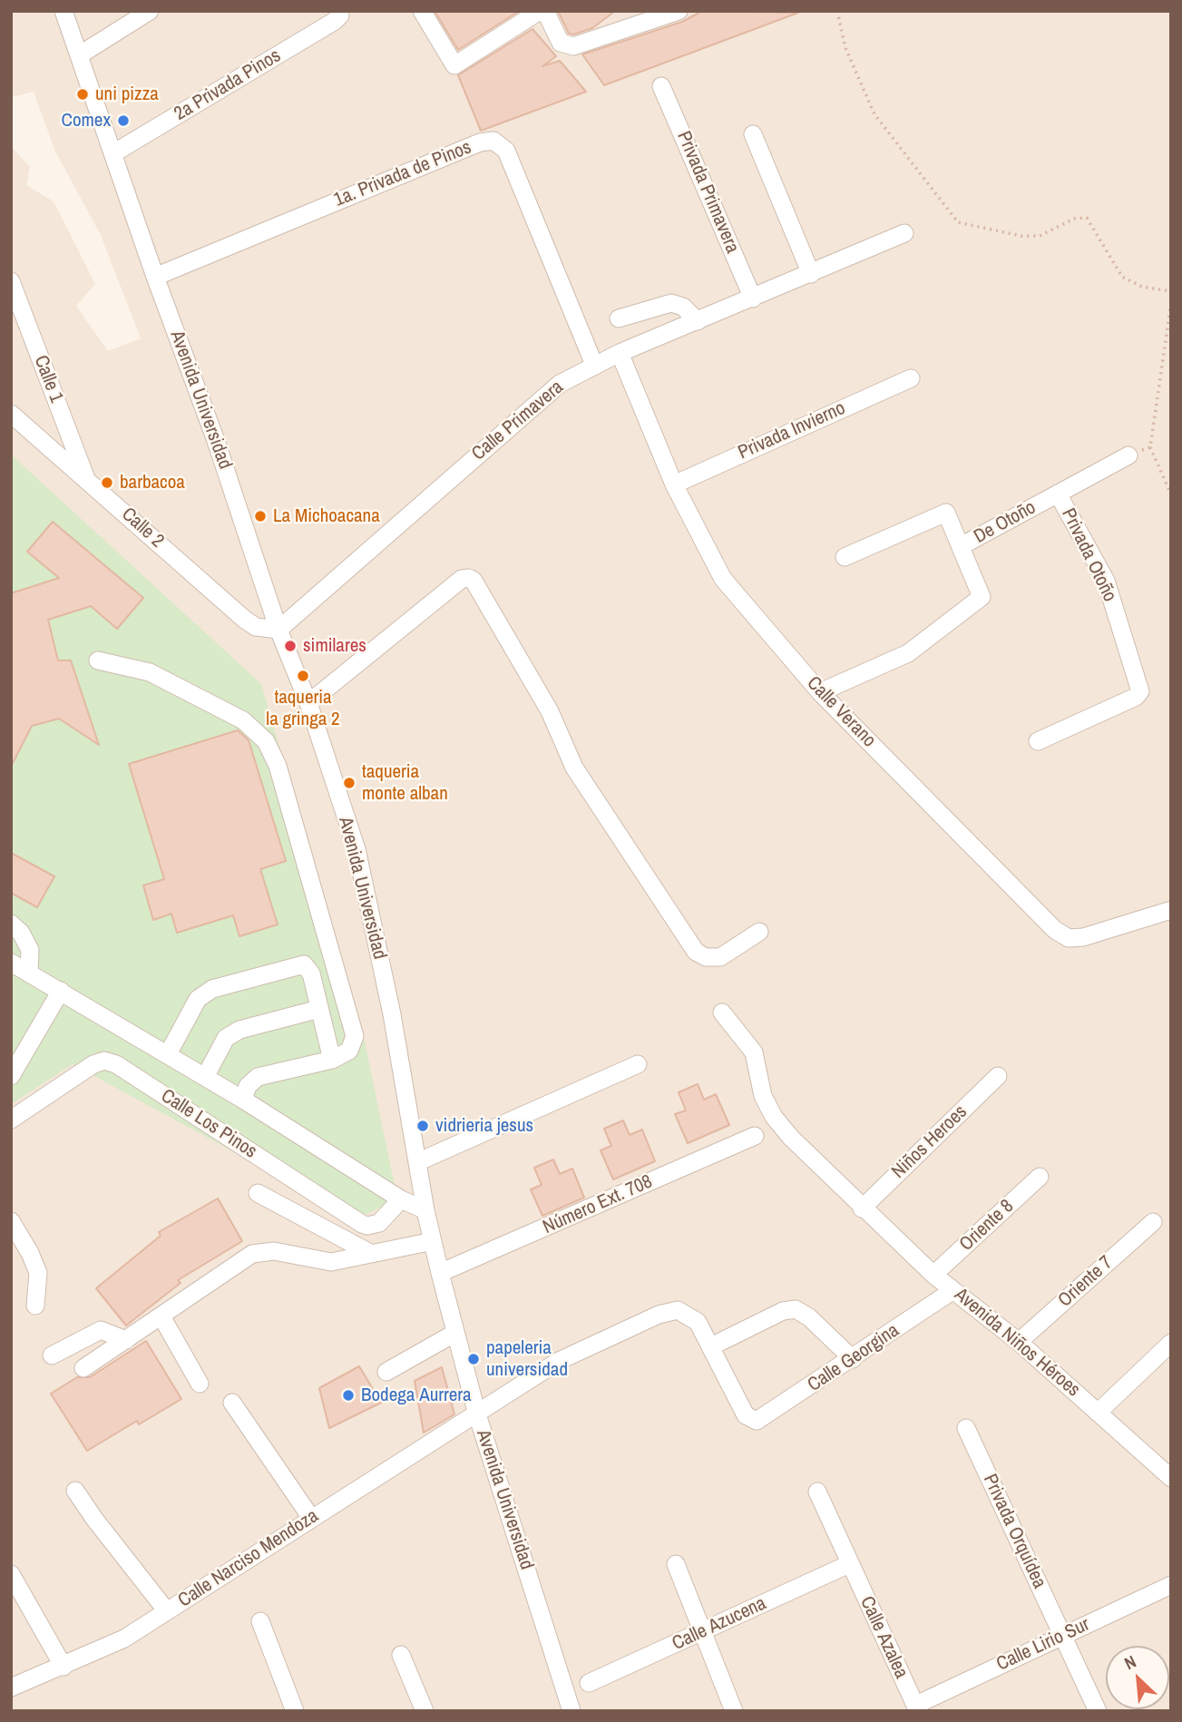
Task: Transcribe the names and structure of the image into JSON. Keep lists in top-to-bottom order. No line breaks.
{"streets":{"street":["2a Privada Pinos","1a. Privada de Pinos","Privada Primavera","Calle 1","Avenida Universidad","Calle Primavera","Privada Invierno","De Otoño","Calle 2","Privada Otoño","Calle Verano","Calle Los Pinos","Niños Heroes","Número Ext. 708","Oriente 8","Oriente 7","Avenida Niños Héroes","Calle Georgina","Privada Orquídea","Calle Narciso Mendoza","Calle Azucena","Calle Azalea","Calle Lirio Sur"]},"crossings":[["2a Privada Pinos","Avenida Universidad"],["1a. Privada de Pinos","Avenida Universidad"],["1a. Privada de Pinos","Calle Primavera"],["Privada Primavera","Calle Primavera"],["Calle 1","Calle 2"],["Avenida Universidad","Calle Primavera"],["Avenida Universidad","Calle 2"],["Avenida Universidad","Número Ext. 708"],["Avenida Universidad","Calle Narciso Mendoza"],["Calle Primavera","Calle 2"],["Calle Primavera","Calle Verano"],["Privada Invierno","Calle Verano"],["De Otoño","Privada Otoño"],["De Otoño","Calle Verano"],["Niños Heroes","Avenida Niños Héroes"],["Oriente 8","Avenida Niños Héroes"],["Oriente 7","Avenida Niños Héroes"],["Avenida Niños Héroes","Calle Georgina"],["Calle Georgina","Calle Narciso Mendoza"],["Privada Orquídea","Calle Lirio Sur"],["Calle Azucena","Calle Azalea"],["Calle Azalea","Calle Lirio Sur"]],"places":["uni pizza","Comex","barbacoa","La Michoacana","similares","taqueria la gringa 2","taqueria monte alban","vidrieria jesus","papeleria universidad","Bodega Aurrera"],"north":"top left"}
